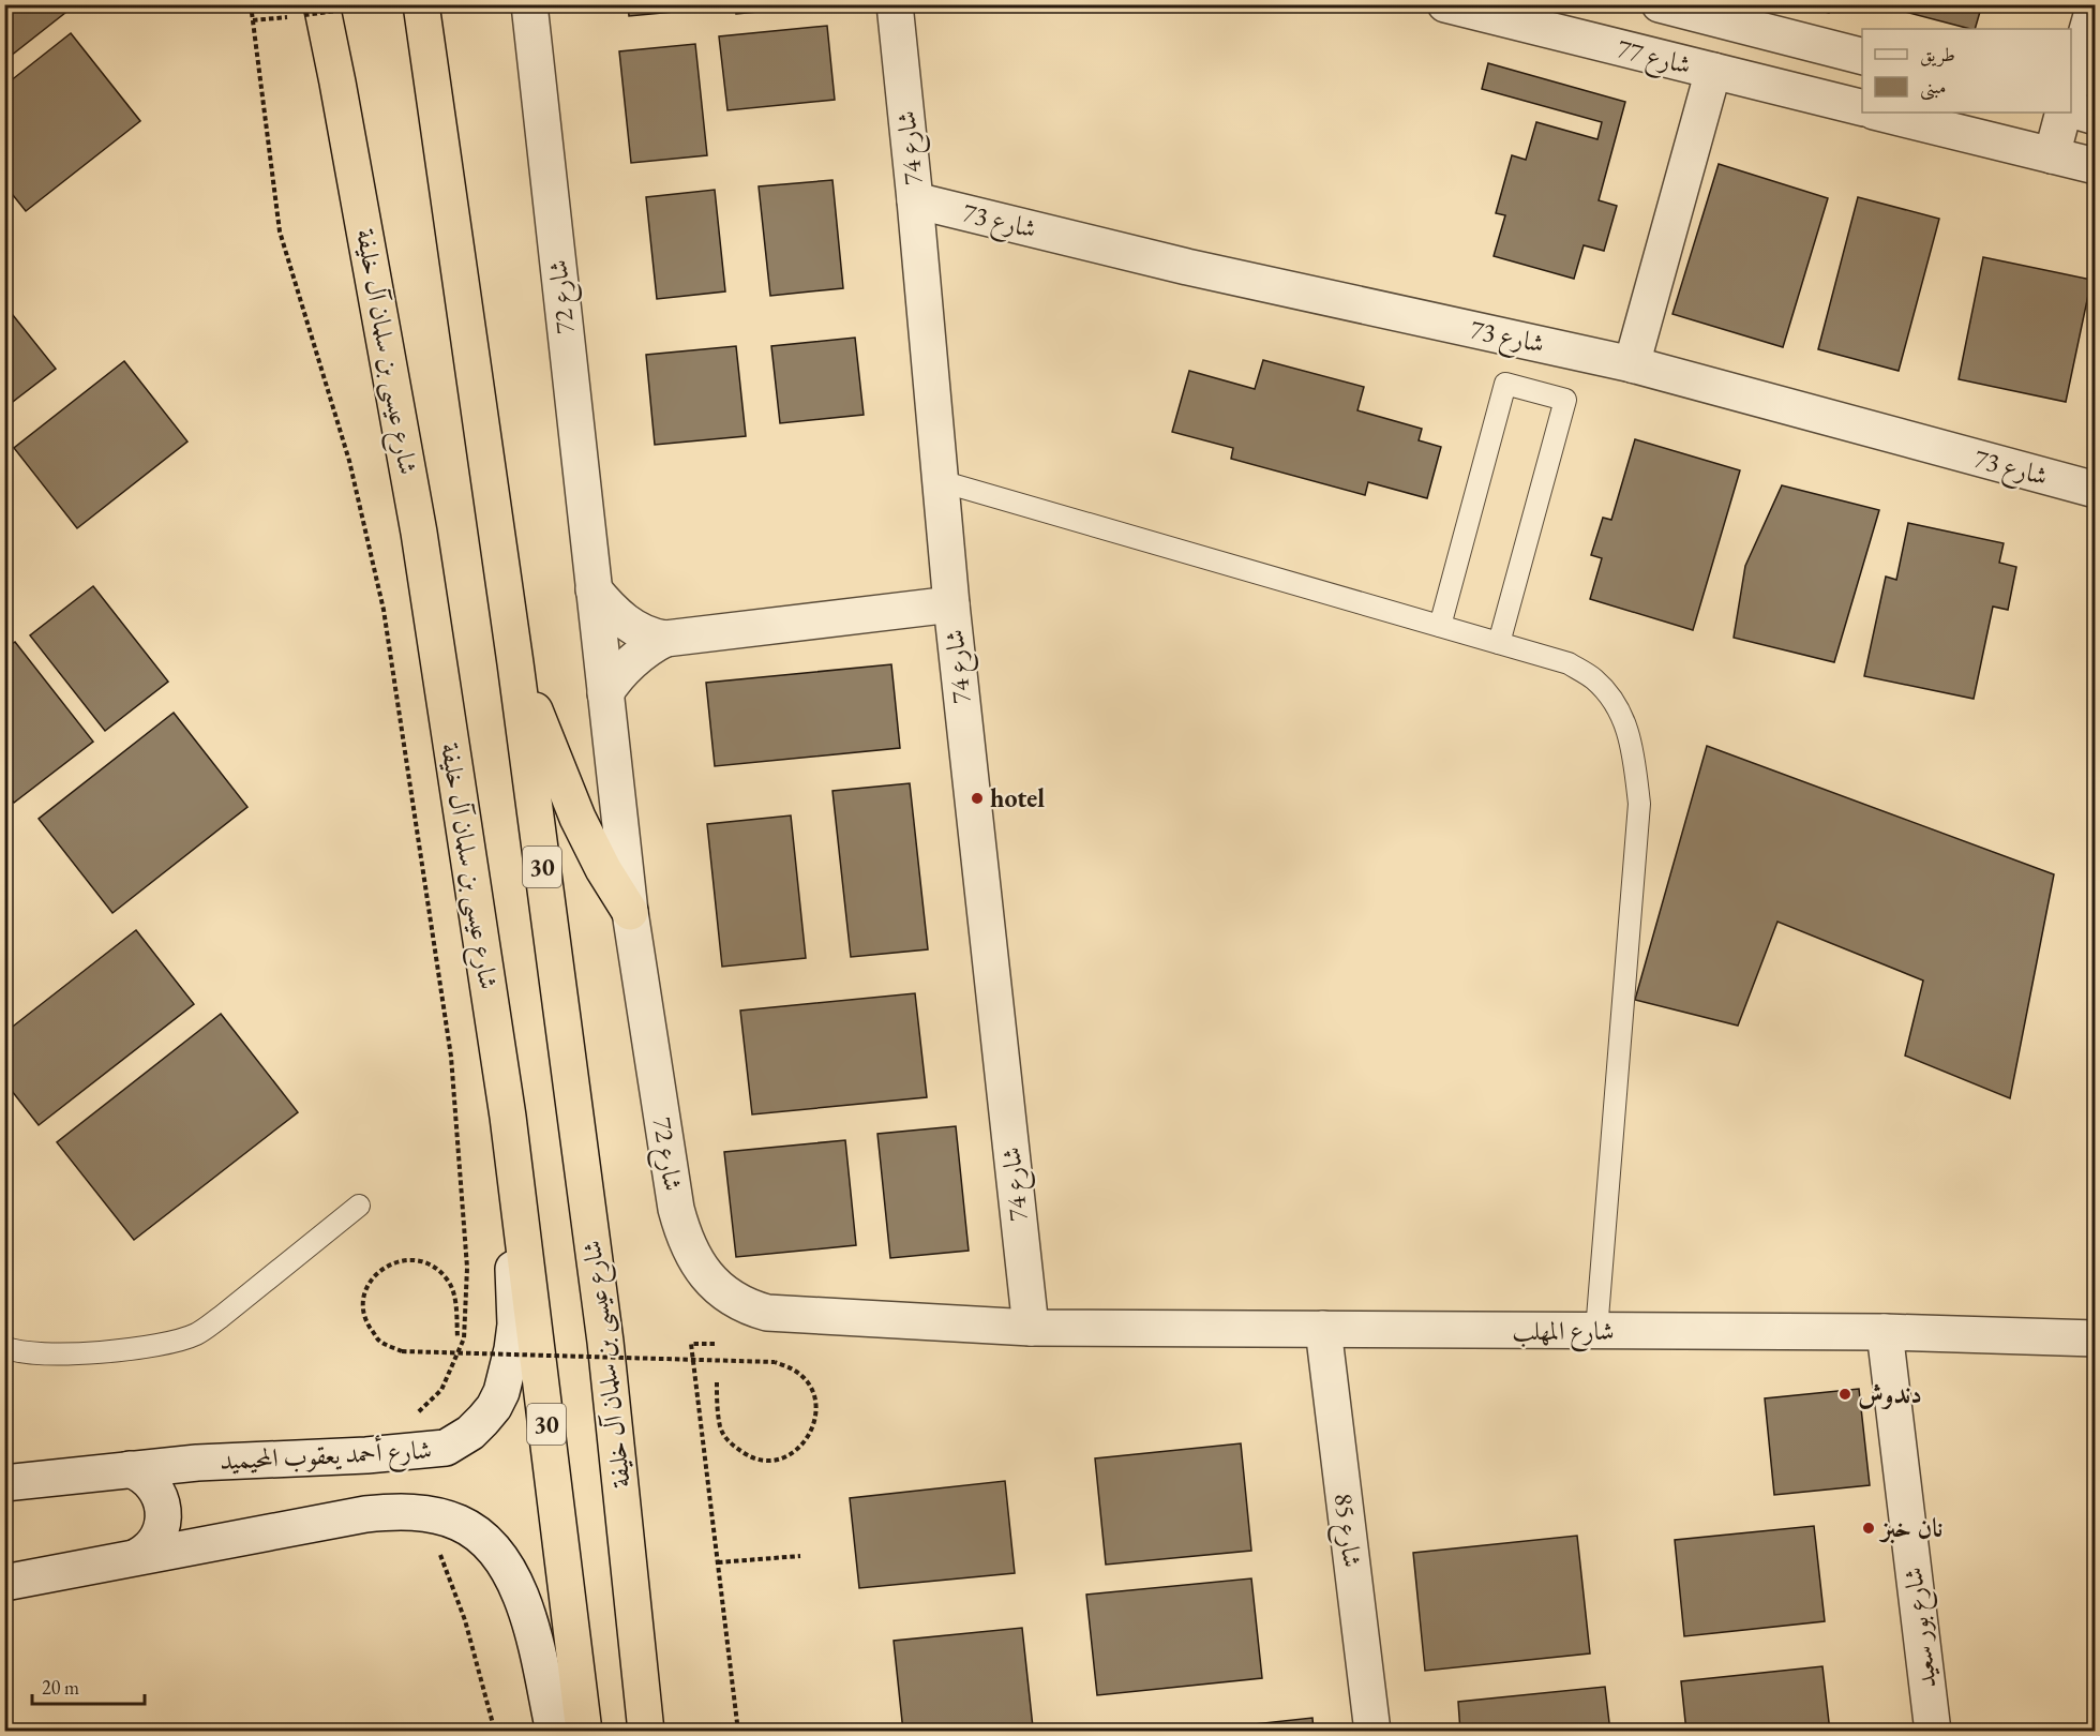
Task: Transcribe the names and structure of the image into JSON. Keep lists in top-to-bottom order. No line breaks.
{"streets":{"highway":["شارع عيسى بن سلمان آل خليفة","30"],"street":["شارع 77","شارع 74","شارع 73","شارع 72","شارع المهلب","شارع أحمد يعقوب المحيميد","شارع 85","شارع بور سعيد"]},"crossings":[["شارع 74","شارع 73"],["شارع 74","شارع 72"],["شارع 74","شارع المهلب"],["شارع 72","شارع المهلب"],["شارع عيسى بن سلمان آل خليفة","شارع أحمد يعقوب المحيميد"],["شارع المهلب","شارع 85"],["شارع المهلب","شارع بور سعيد"]],"places":["hotel","دندوش","نان خبز"],"legend":["طريق","مبنى"],"scale_bar":"20 m"}
